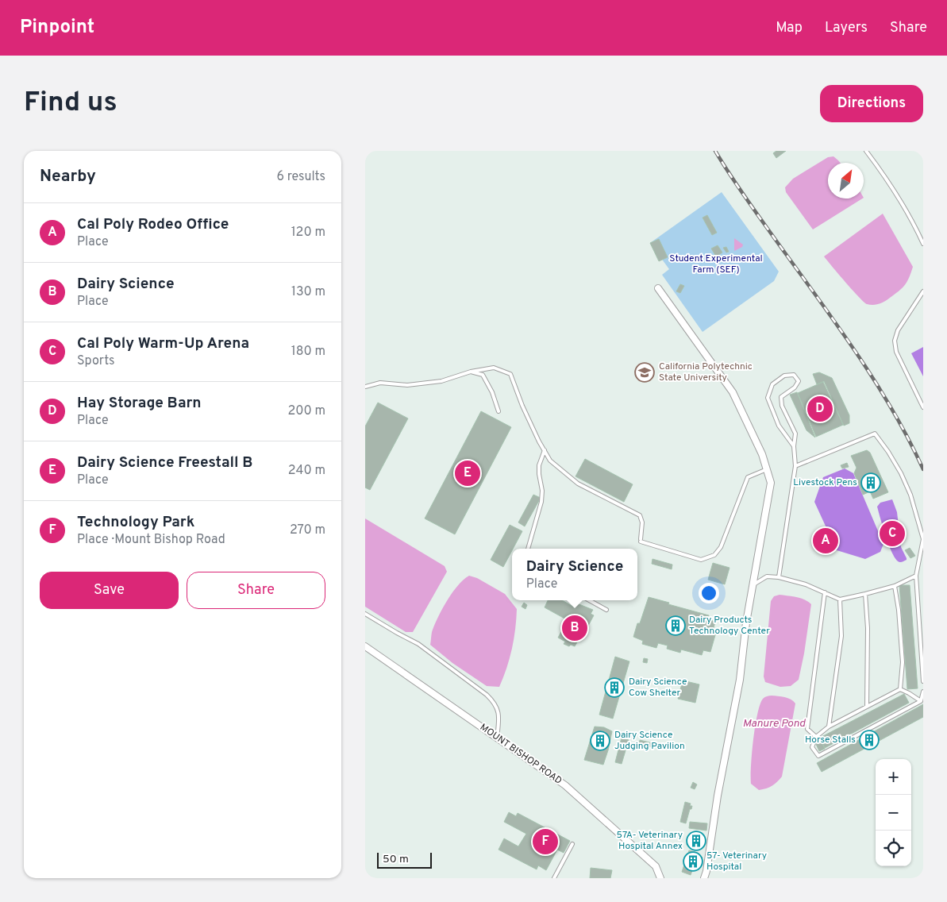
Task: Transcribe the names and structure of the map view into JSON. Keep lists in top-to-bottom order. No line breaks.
{"streets":{"street":["MOUNT BISHOP ROAD"]},"water":["Manure Pond"],"parks":["Student Experimental Farm (SEF)"],"places":{"school or university":["California Polytechnic State University"],"building":["Livestock Pens","Dairy Products Technology Center","Dairy Science Cow Shelter","Horse Stalls","Dairy Science Judging Pavilion","57A- Veterinary Hospital Annex","57- Veterinary Hospital"]},"scale_bar":"50 m","north":"top right","page":{"header":"Pinpoint","nav":["Map","Layers","Share"],"buttons":["Directions",["Save","Share"]],"title":"Find us","heading":["Nearby","6 results"],"list":[{"mark":"A","name":"Cal Poly Rodeo Office","note":"Place","value":"120 m"},{"mark":"B","name":"Dairy Science","note":"Place","value":"130 m"},{"mark":"C","name":"Cal Poly Warm-Up Arena","note":"Sports","value":"180 m"},{"mark":"D","name":"Hay Storage Barn","note":"Place","value":"200 m"},{"mark":"E","name":"Dairy Science Freestall B","note":"Place","value":"240 m"},{"mark":"F","name":"Technology Park","note":"Place · Mount Bishop Road","value":"270 m"}],"pins":["D","E","C","A","B","F"],"popup":["Dairy Science","Place"],"map_buttons":["+","−"],"scale":"50 m"}}
